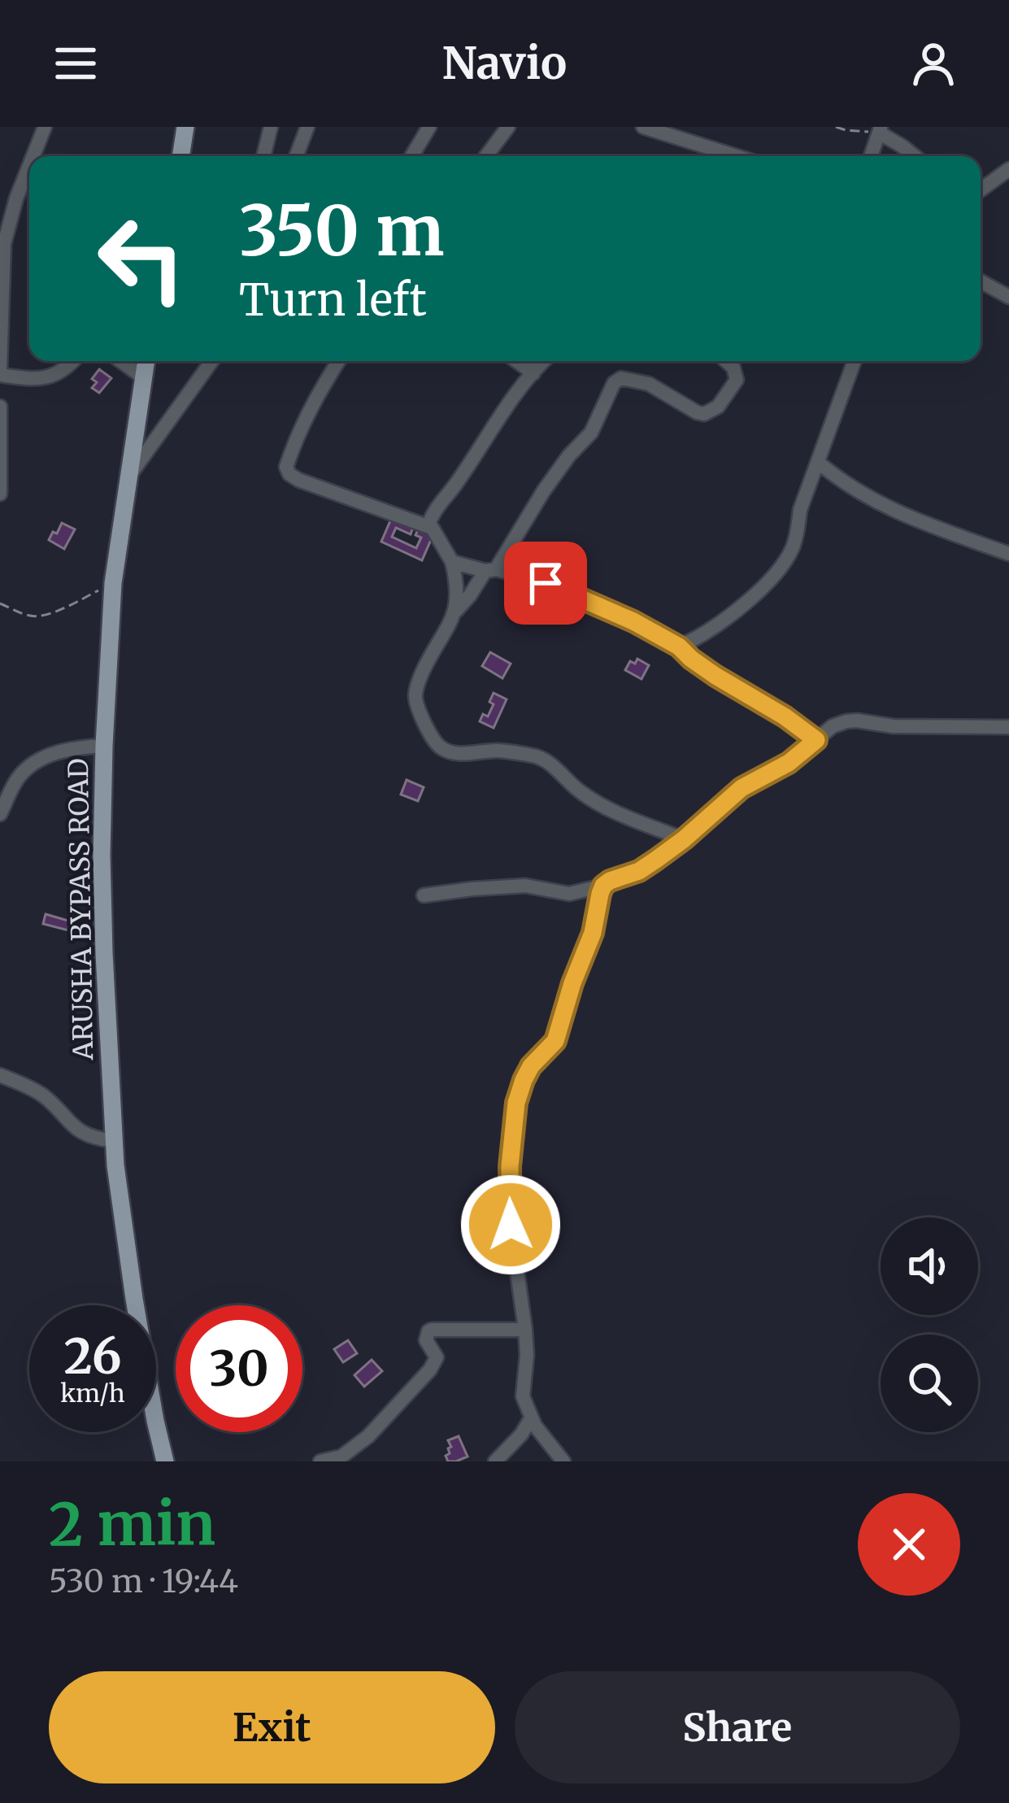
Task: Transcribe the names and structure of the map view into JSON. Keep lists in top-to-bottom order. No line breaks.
{"streets":{"main road":["ARUSHA BYPASS ROAD"]},"page":{"header":"Navio","turn":["350 m","Turn left"],"speed":"26 km/h","limit":"30","heading":["2 min","530 m · 19:44"],"buttons":["Exit","Share"]}}
